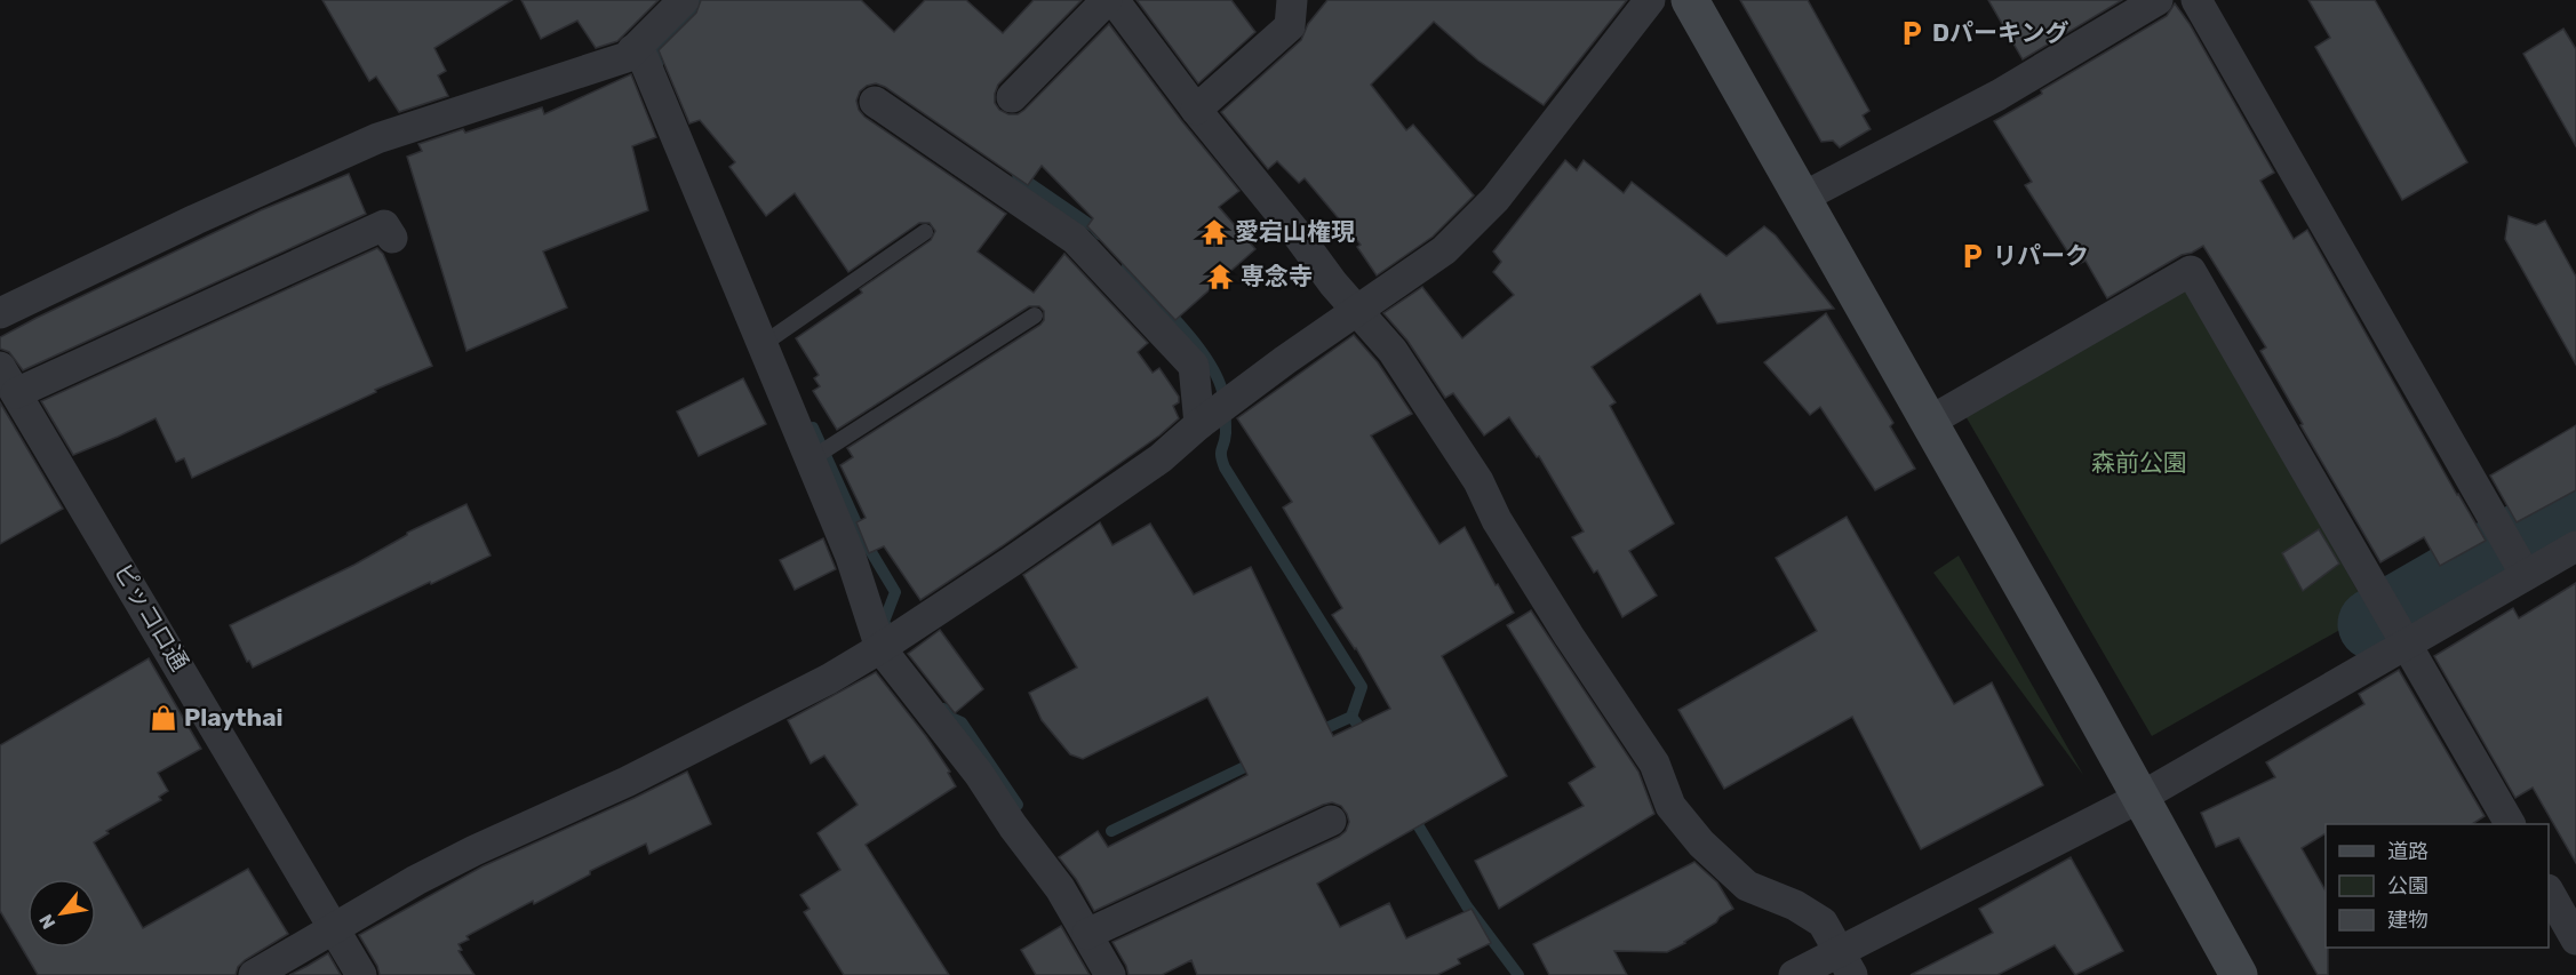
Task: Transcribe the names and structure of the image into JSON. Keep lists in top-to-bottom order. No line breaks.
{"streets":{"street":["ピッコロ通"]},"parks":["森前公園"],"places":{"parking":["Dパーキング","リパーク"],"temple":["愛宕山権現","専念寺"],"shop":["Playthai"]},"legend":["道路","公園","建物"],"north":"bottom left"}
